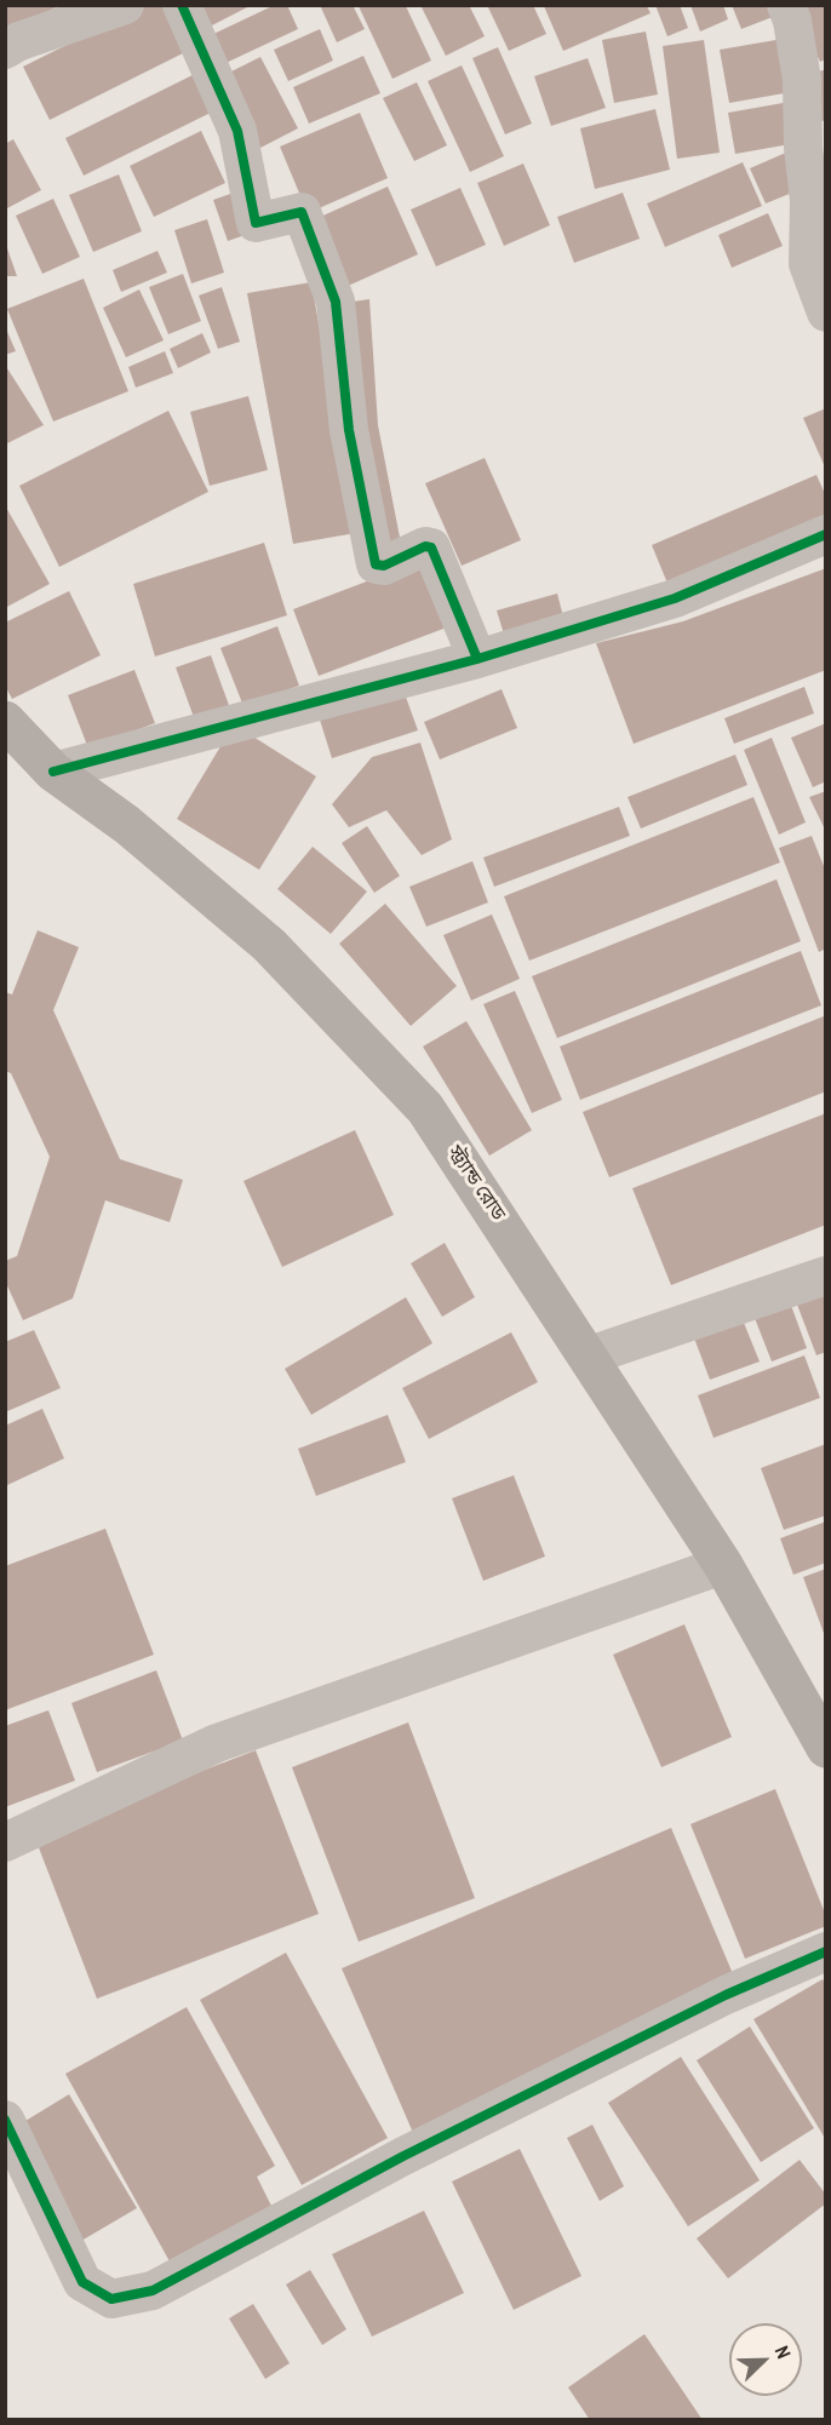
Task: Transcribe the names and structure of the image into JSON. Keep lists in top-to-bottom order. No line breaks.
{"streets":{"main road":["স্ট্র্যান্ড রোড"]},"north":"top right"}
